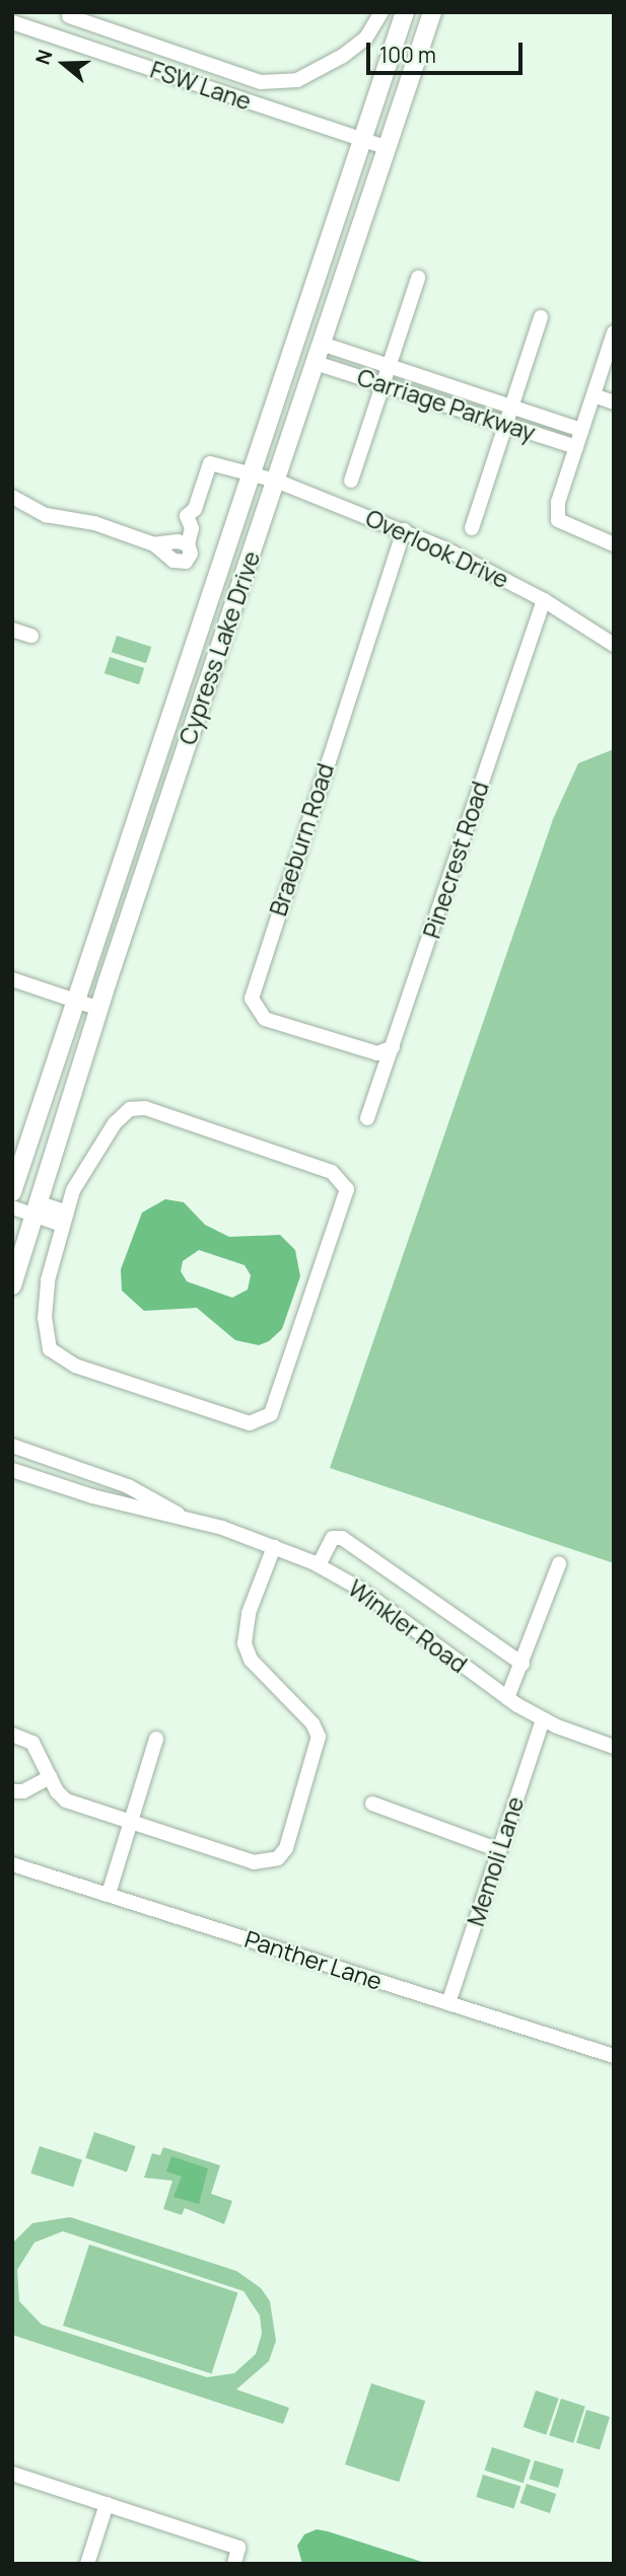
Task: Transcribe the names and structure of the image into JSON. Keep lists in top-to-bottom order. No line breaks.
{"streets":{"main road":["Cypress Lake Drive"],"street":["FSW Lane","Carriage Parkway","Overlook Drive","Braeburn Road","Pinecrest Road","Winkler Road","Memoli Lane","Panther Lane"]},"crossings":[["FSW Lane","Cypress Lake Drive"],["Carriage Parkway","Cypress Lake Drive"],["Overlook Drive","Cypress Lake Drive"],["Overlook Drive","Braeburn Road"],["Overlook Drive","Pinecrest Road"],["Braeburn Road","Pinecrest Road"],["Winkler Road","Memoli Lane"],["Memoli Lane","Panther Lane"]],"scale_bar":"100 m","north":"left"}
